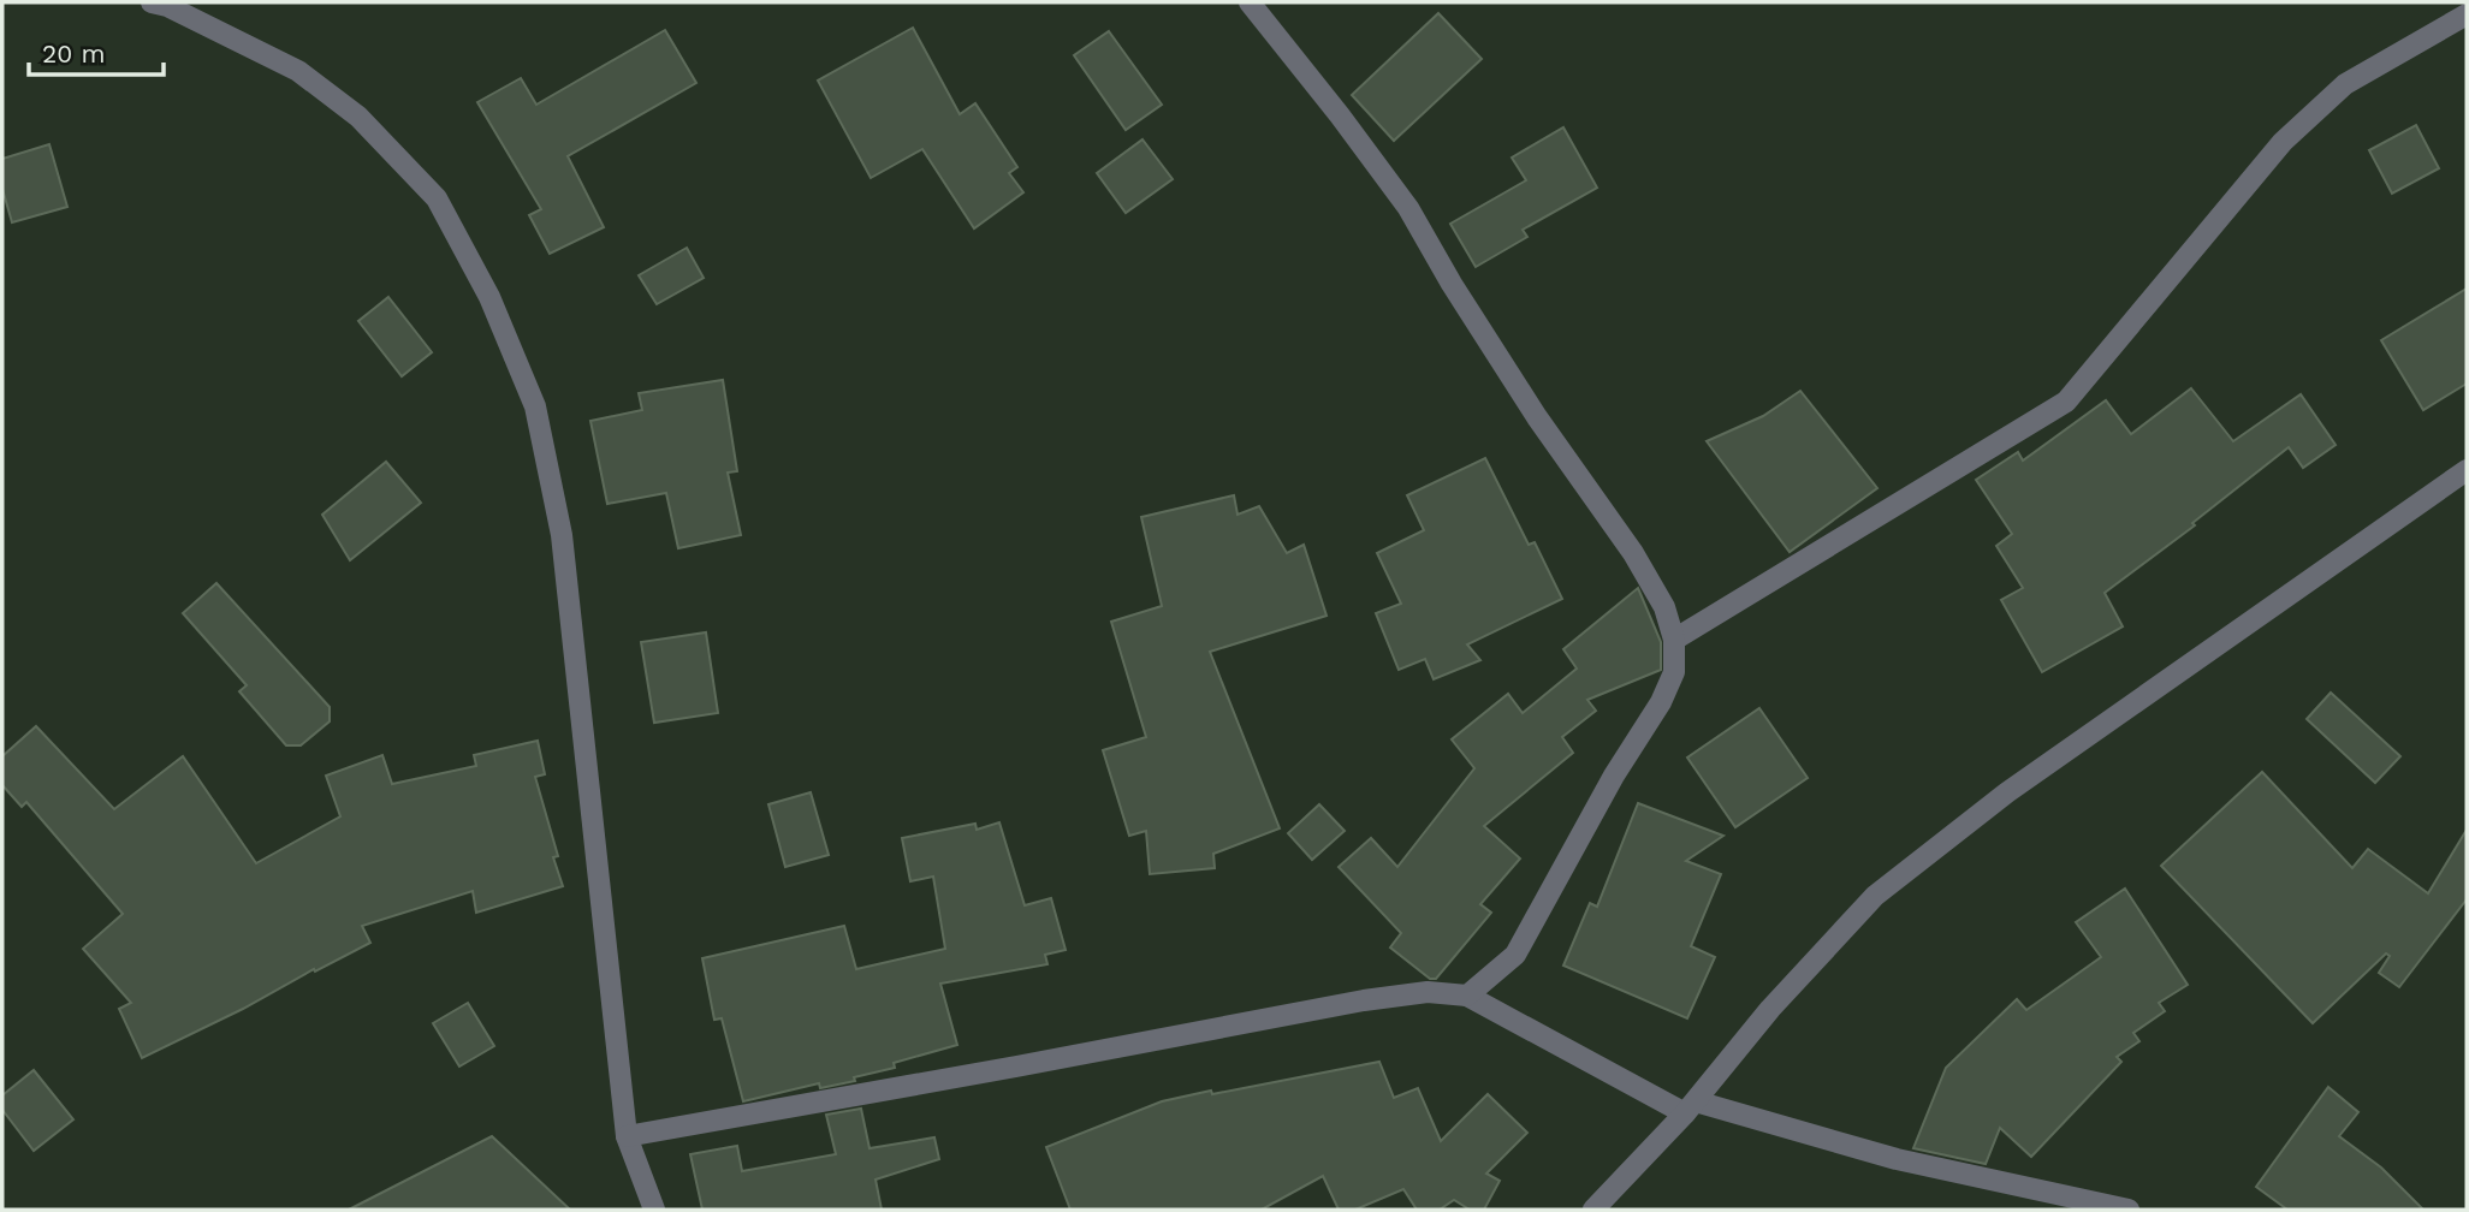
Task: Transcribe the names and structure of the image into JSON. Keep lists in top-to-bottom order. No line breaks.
{"scale_bar":"20 m"}
